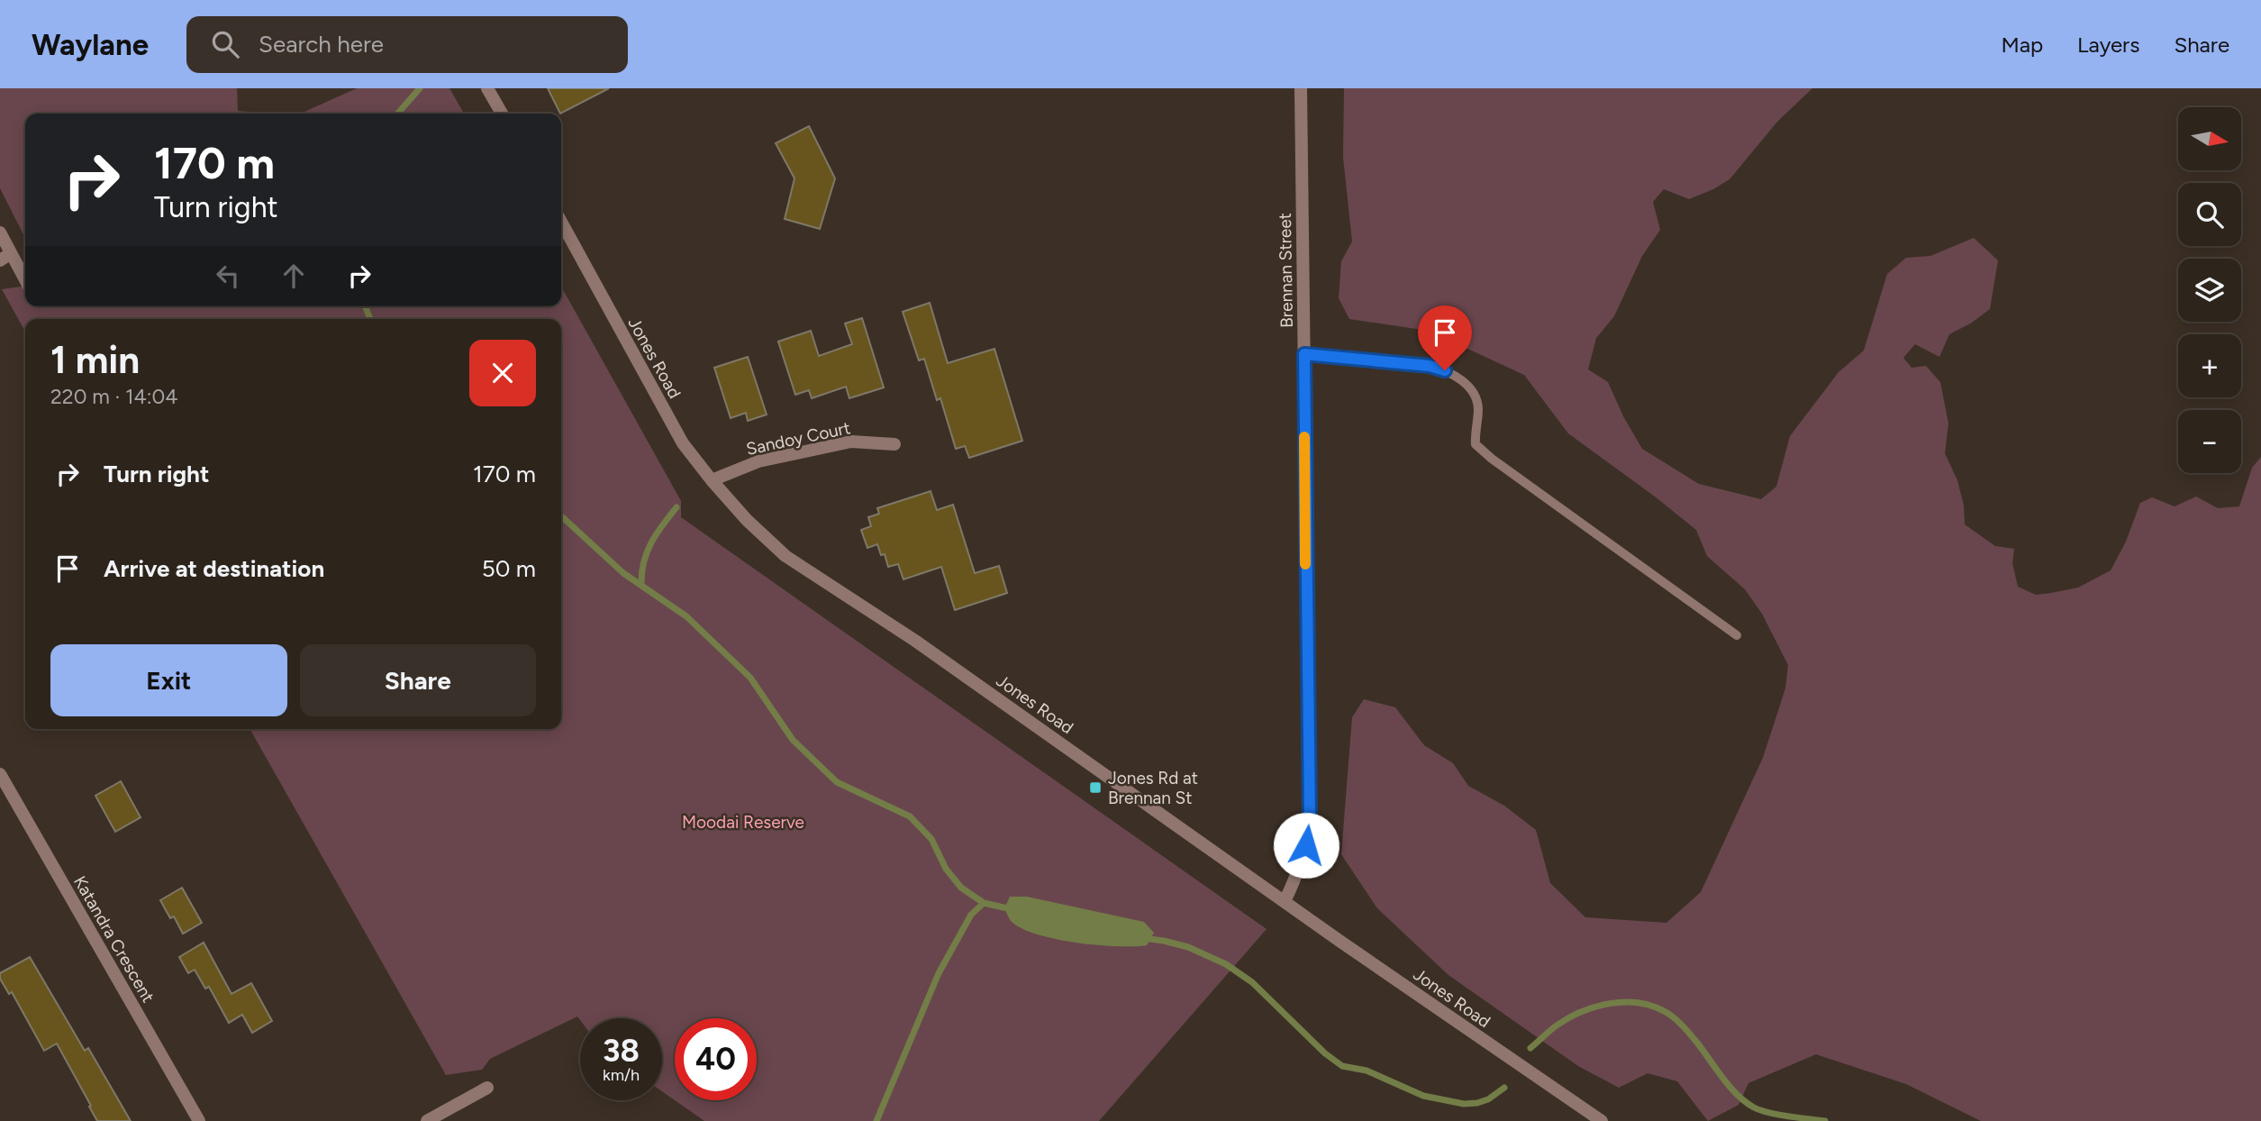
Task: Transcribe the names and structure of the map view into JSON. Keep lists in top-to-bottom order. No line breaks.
{"streets":{"street":["Brennan Street","Jones Road","Sandoy Court","Katandra Crescent"]},"crossings":[["Brennan Street","Jones Road"],["Jones Road","Sandoy Court"]],"parks":["Moodai Reserve"],"places":{"transit":["Jones Rd at Brennan St"]},"north":"right","page":{"header":"Waylane","search":"Search here","nav":["Map","Layers","Share"],"map_buttons":["+","−"],"turn":["170 m","Turn right"],"heading":["1 min","220 m · 14:04"],"list":[{"name":"Turn right","value":"170 m"},{"name":"Arrive at destination","value":"50 m"}],"buttons":["Exit","Share"],"speed":"38 km/h","limit":"40"}}
